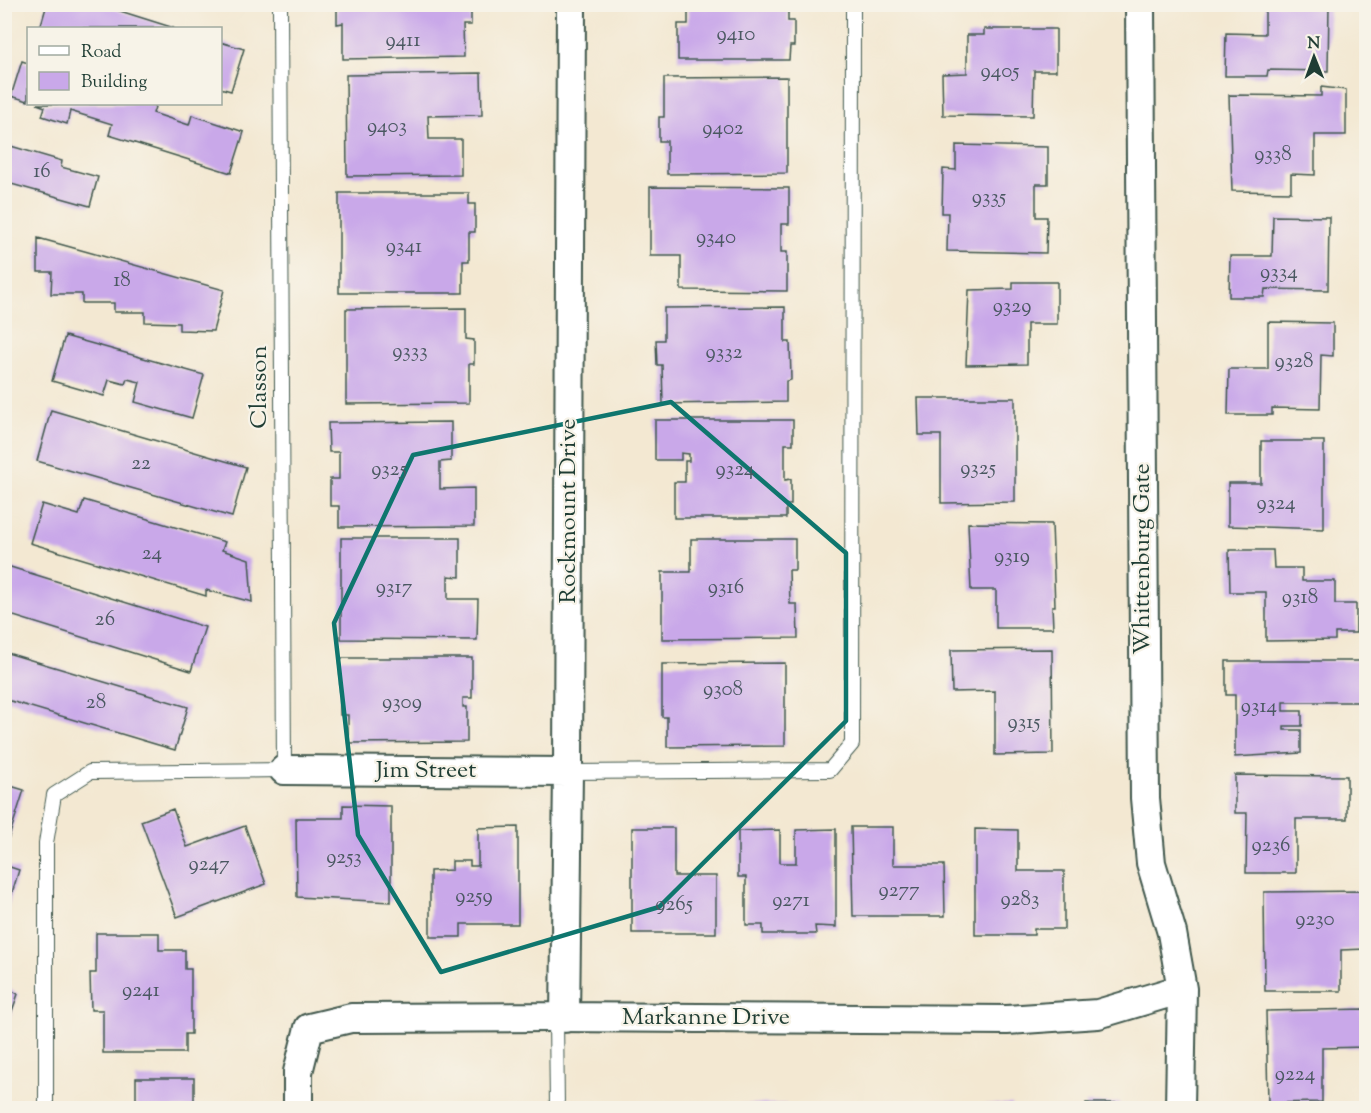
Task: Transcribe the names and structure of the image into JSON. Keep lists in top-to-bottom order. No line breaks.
{"streets":{"street":["Rockmount Drive","Whittenburg Gate","Jim Street","Markanne Drive"],"lane":["Classon"]},"crossings":[["Classon","Jim Street"],["Rockmount Drive","Jim Street"],["Rockmount Drive","Markanne Drive"],["Whittenburg Gate","Markanne Drive"]],"house_numbers":["9410","9411","9405","9403","9402","9338","16","9335","9340","9341","9334","18","9329","9333","9332","9328","22","9325","9325","9324","9324","24","9319","9317","9316","9318","26","9308","28","9309","9314","9315","9236","9253","9247","9277","9259","9283","9271","9265","9230","9241","9224"],"legend":["Road","Building"],"north":"top"}
